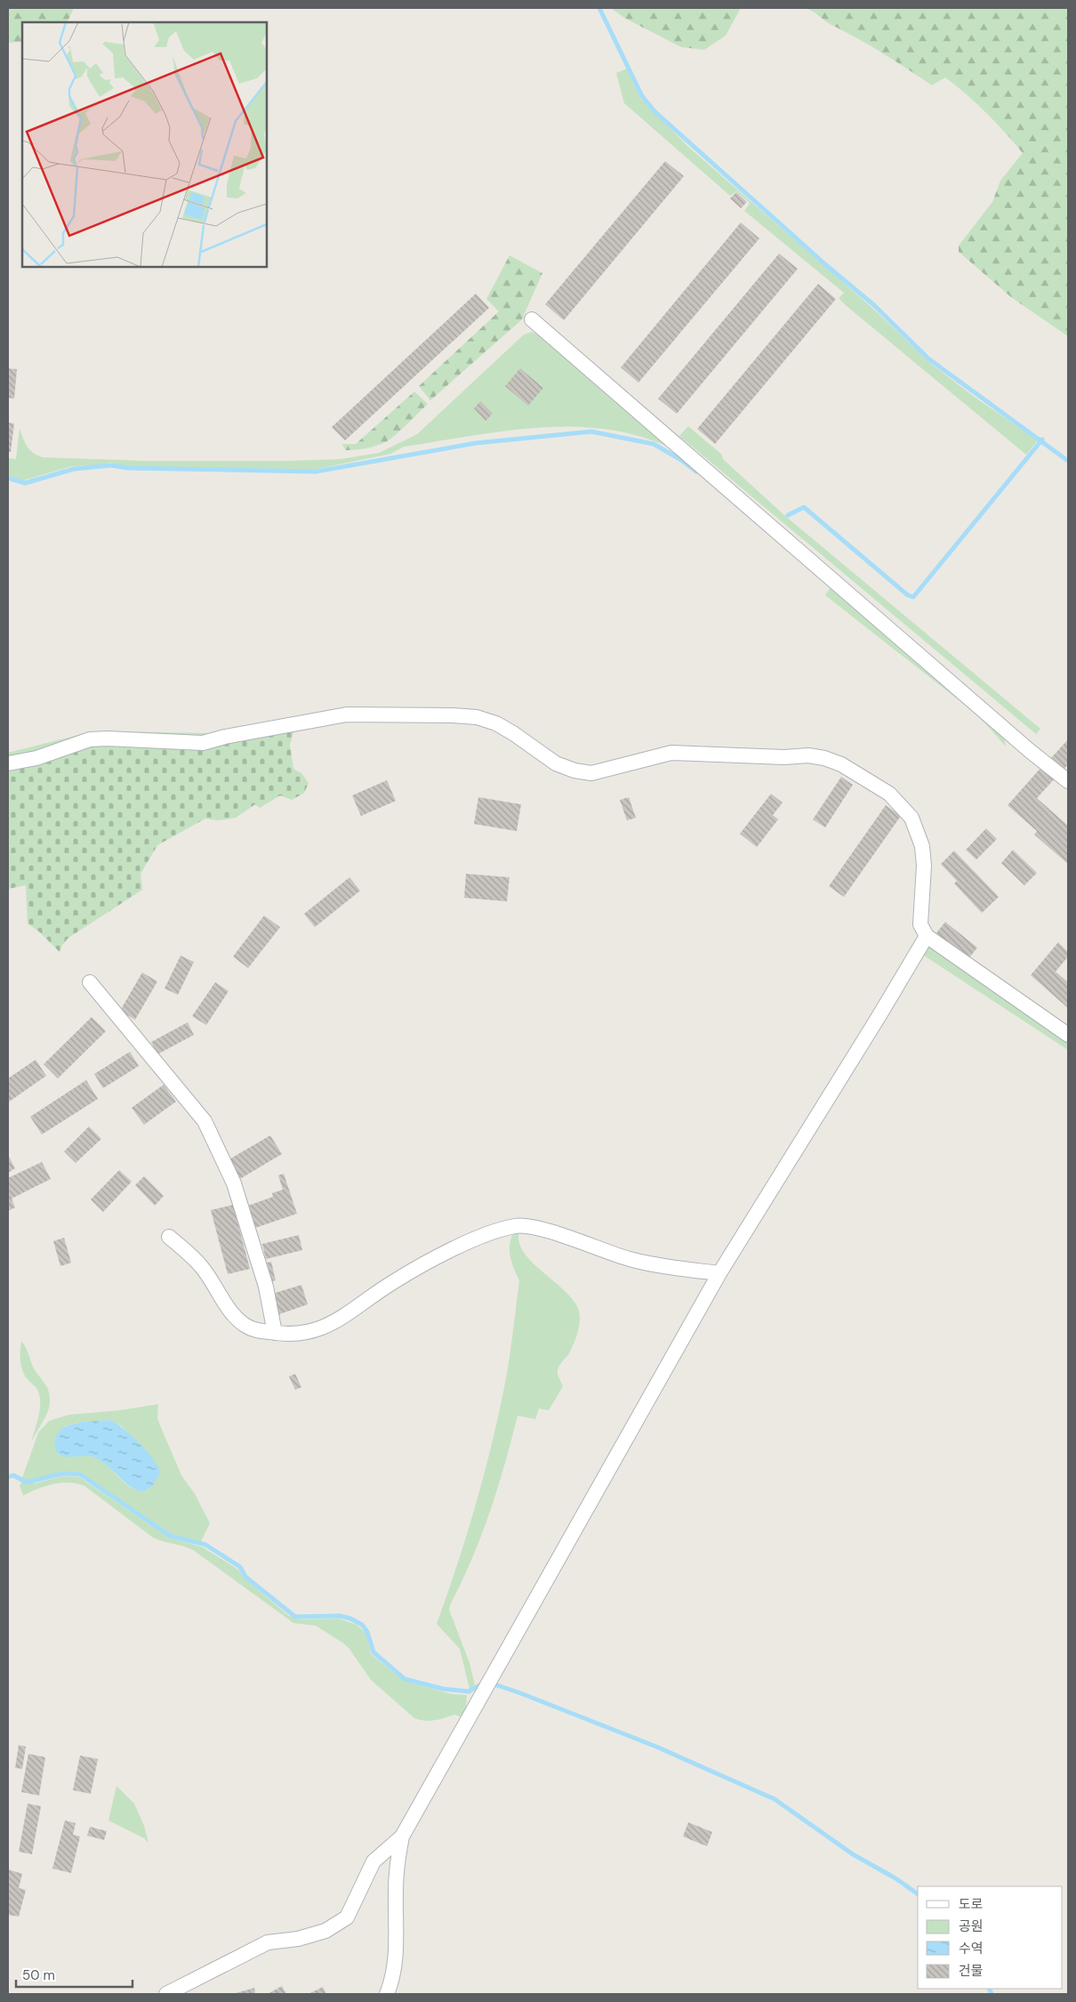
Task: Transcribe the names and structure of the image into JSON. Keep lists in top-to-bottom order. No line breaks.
{"legend":["도로","공원","수역","건물"],"scale_bar":"50 m"}
